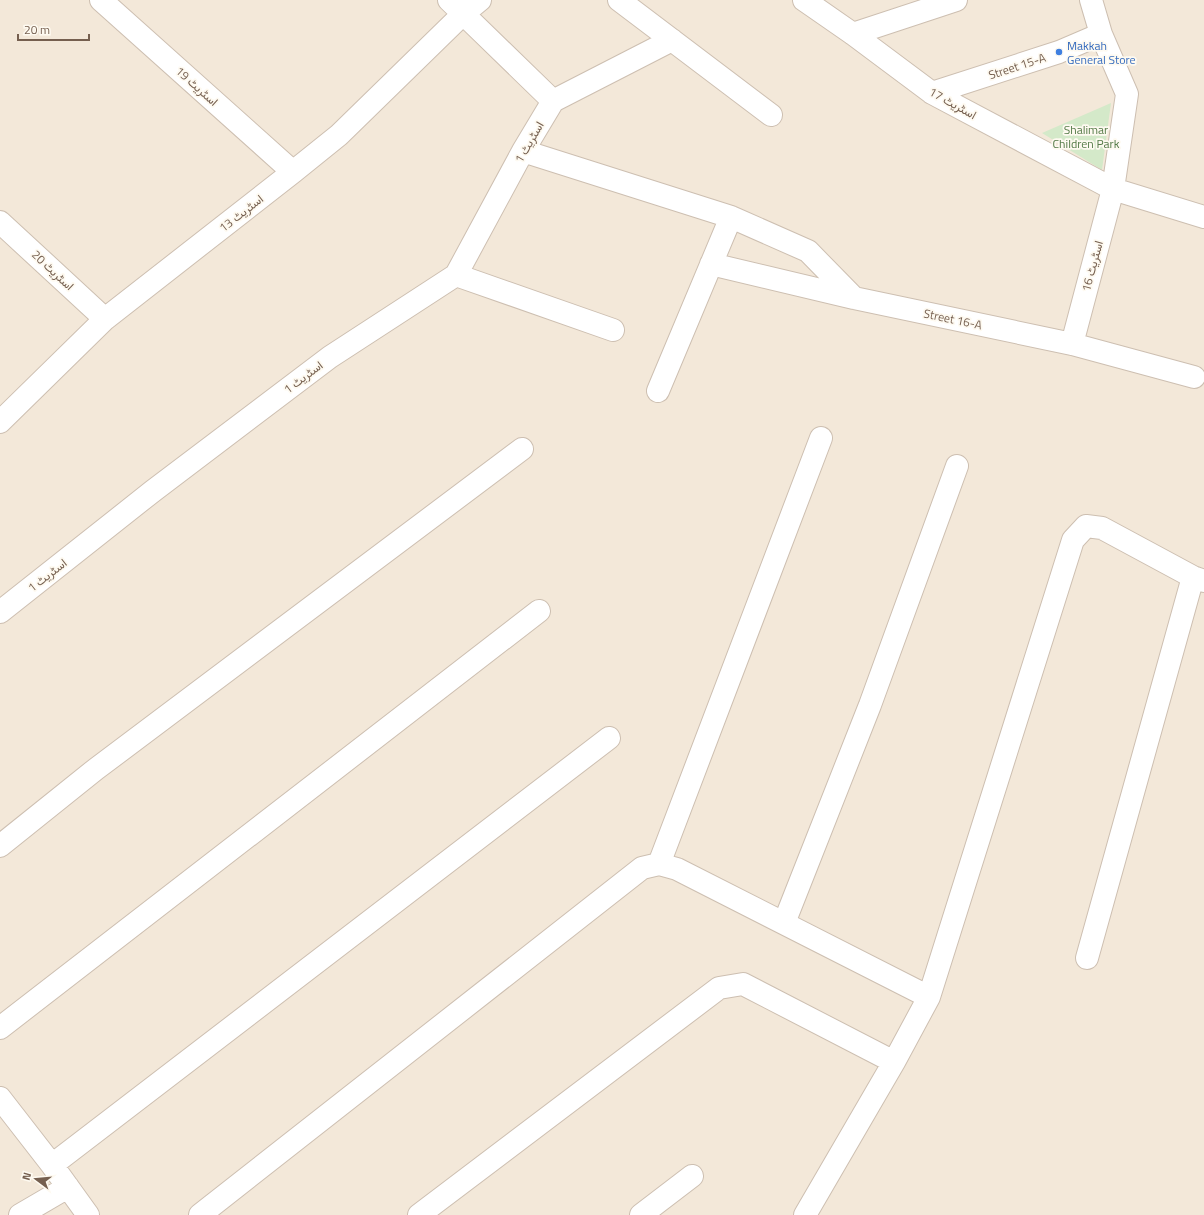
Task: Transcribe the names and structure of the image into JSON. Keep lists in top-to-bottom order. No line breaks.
{"streets":{"street":["Street 15-A","اسٹریٹ 19","اسٹریٹ 17","اسٹریٹ 1","اسٹریٹ 13","اسٹریٹ 16","اسٹریٹ 20","Street 16-A"]},"crossings":[["Street 15-A","اسٹریٹ 17"],["Street 15-A","اسٹریٹ 16"],["اسٹریٹ 19","اسٹریٹ 13"],["اسٹریٹ 17","اسٹریٹ 16"],["اسٹریٹ 13","اسٹریٹ 20"],["اسٹریٹ 16","Street 16-A"]],"parks":["Shalimar Children Park"],"places":["Makkah General Store"],"scale_bar":"20 m","north":"left"}
